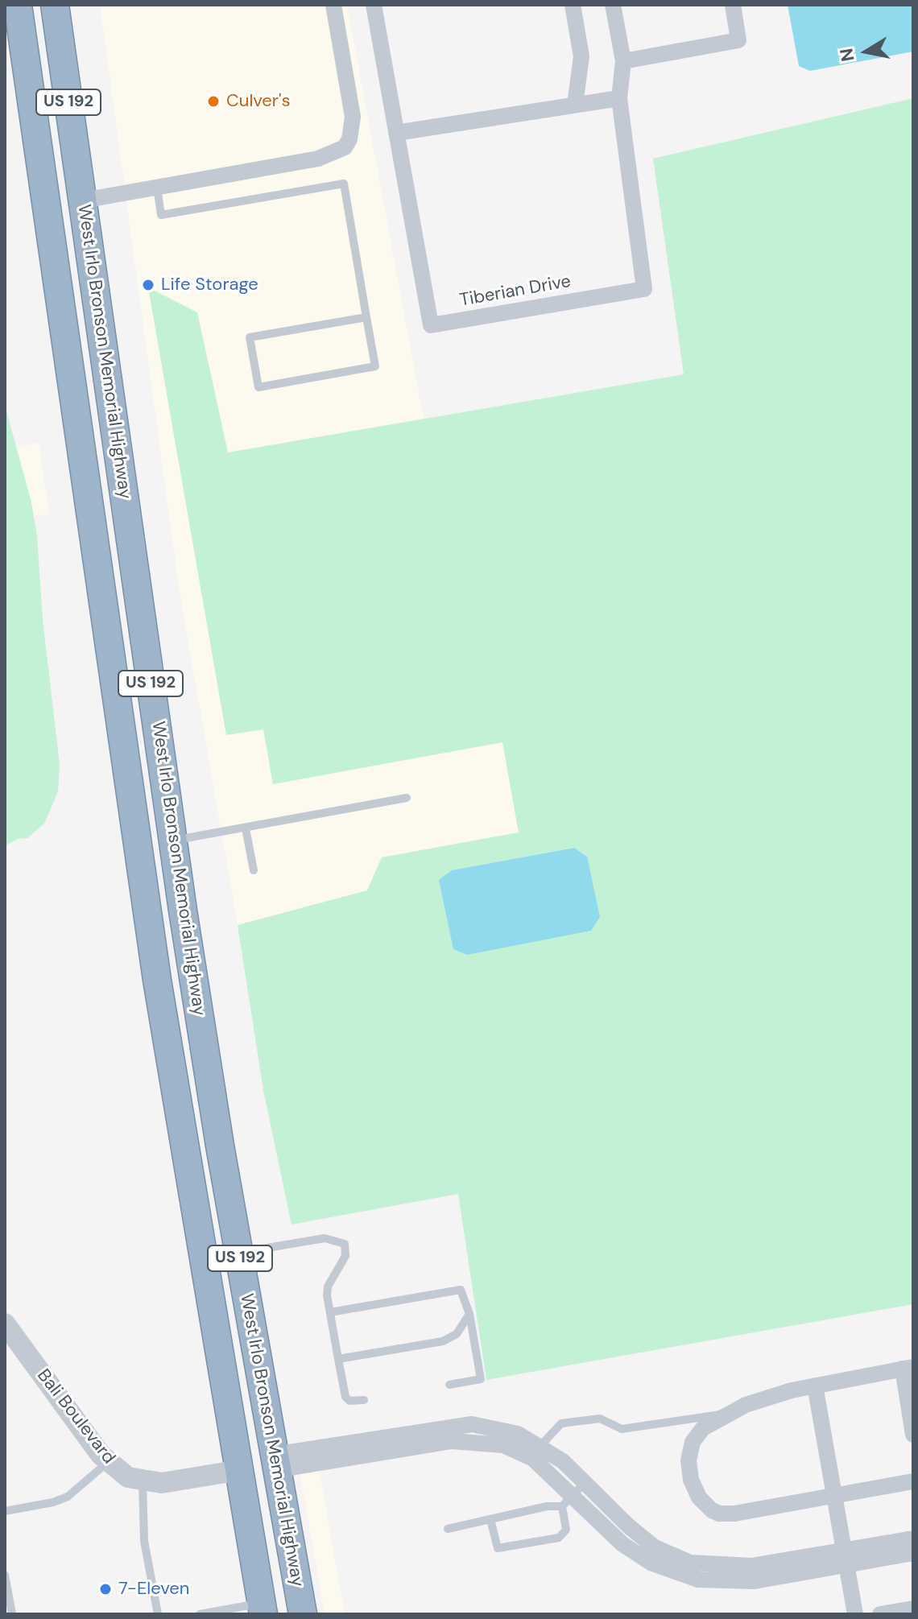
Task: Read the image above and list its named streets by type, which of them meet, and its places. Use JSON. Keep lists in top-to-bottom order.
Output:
{
  "streets": {
    "highway": ["US 192", "West Irlo Bronson Memorial Highway"],
    "street": ["Tiberian Drive", "Bali Boulevard"]
  },
  "crossings": [
    ["West Irlo Bronson Memorial Highway", "Bali Boulevard"]
  ],
  "places": ["Culver's", "Life Storage", "7-Eleven"],
  "north": "left"
}
